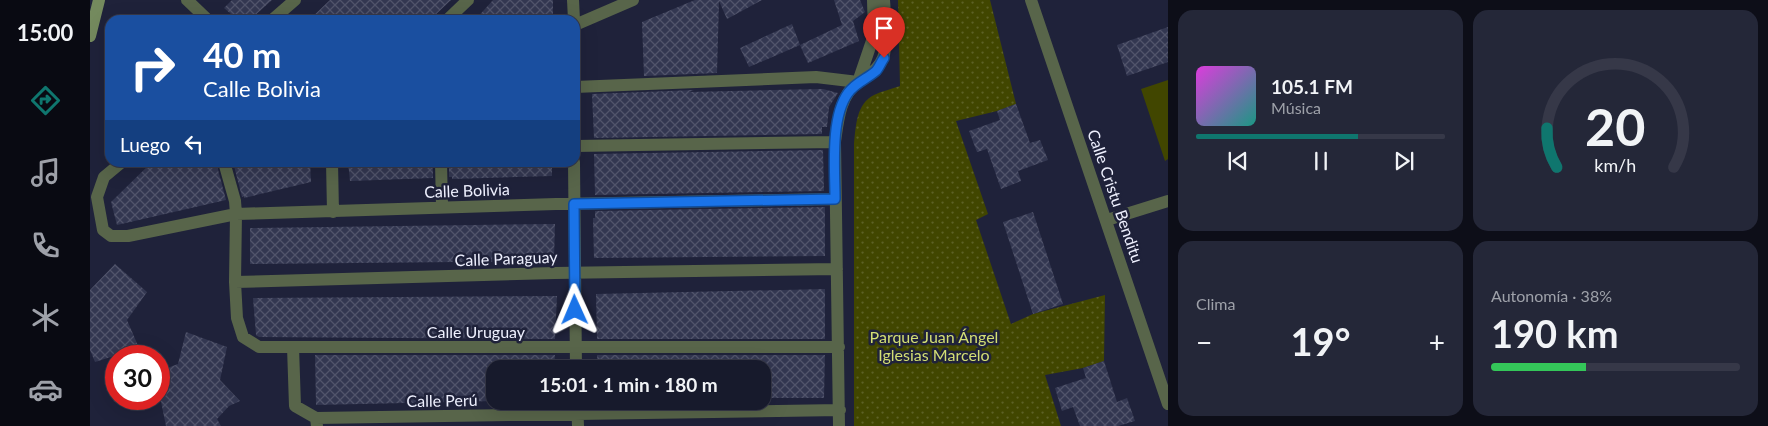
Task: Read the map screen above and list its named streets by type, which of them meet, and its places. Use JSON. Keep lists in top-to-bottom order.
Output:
{
  "streets": {
    "street": [
      "Calle Bolivia",
      "Calle Cristu Benditu",
      "Calle Paraguay",
      "Calle Uruguay",
      "Calle Perú"
    ]
  },
  "crossings": [
    ["Calle Bolivia", "Calle Uruguay"],
    ["Calle Paraguay", "Calle Uruguay"]
  ],
  "parks": ["Parque Juan Ángel Iglesias Marcelo"],
  "page": {
    "tabs": "15:00",
    "turn": ["40 m", "Calle Bolivia"],
    "song": ["105.1 FM", "Música"],
    "then": "Luego",
    "tile": [
      "Clima",
      ["Autonomía · 38%", "190 km"]
    ],
    "heat": ["−", "19°", "+"],
    "limit": "30",
    "trip": "15:01 · 1 min · 180 m",
    "gauge": ["20", "km/h"]
  }
}
